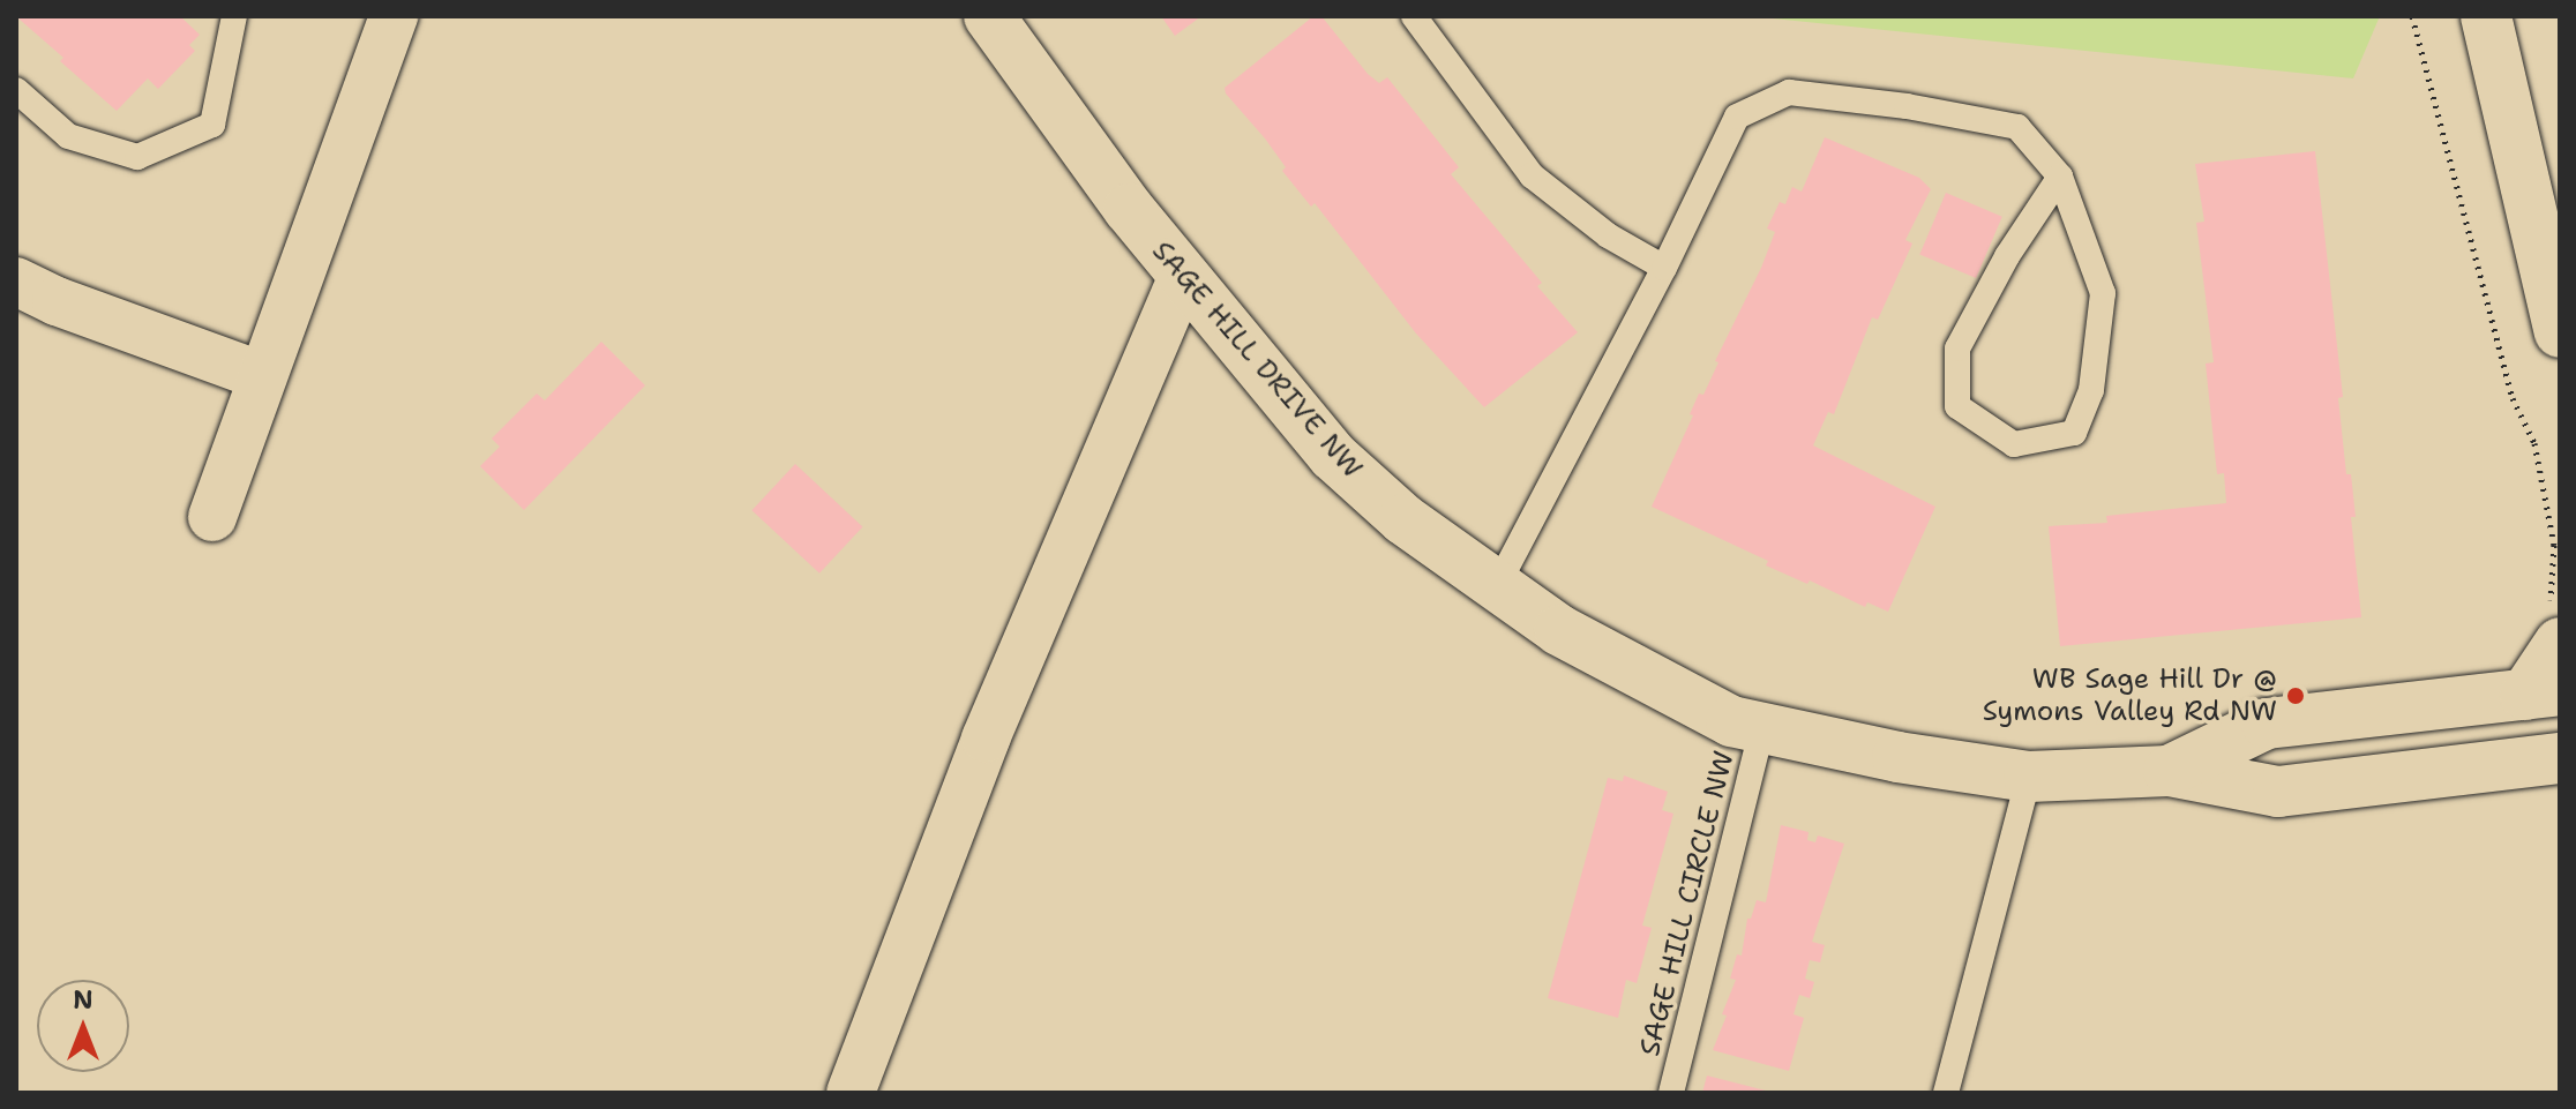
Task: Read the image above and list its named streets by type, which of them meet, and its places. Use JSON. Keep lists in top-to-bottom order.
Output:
{
  "streets": {
    "street": ["SAGE HILL DRIVE NW"],
    "lane": ["SAGE HILL CIRCLE NW"]
  },
  "crossings": [
    ["SAGE HILL DRIVE NW", "SAGE HILL CIRCLE NW"]
  ],
  "places": ["WB Sage Hill Dr @ Symons Valley Rd NW"],
  "north": "top"
}
